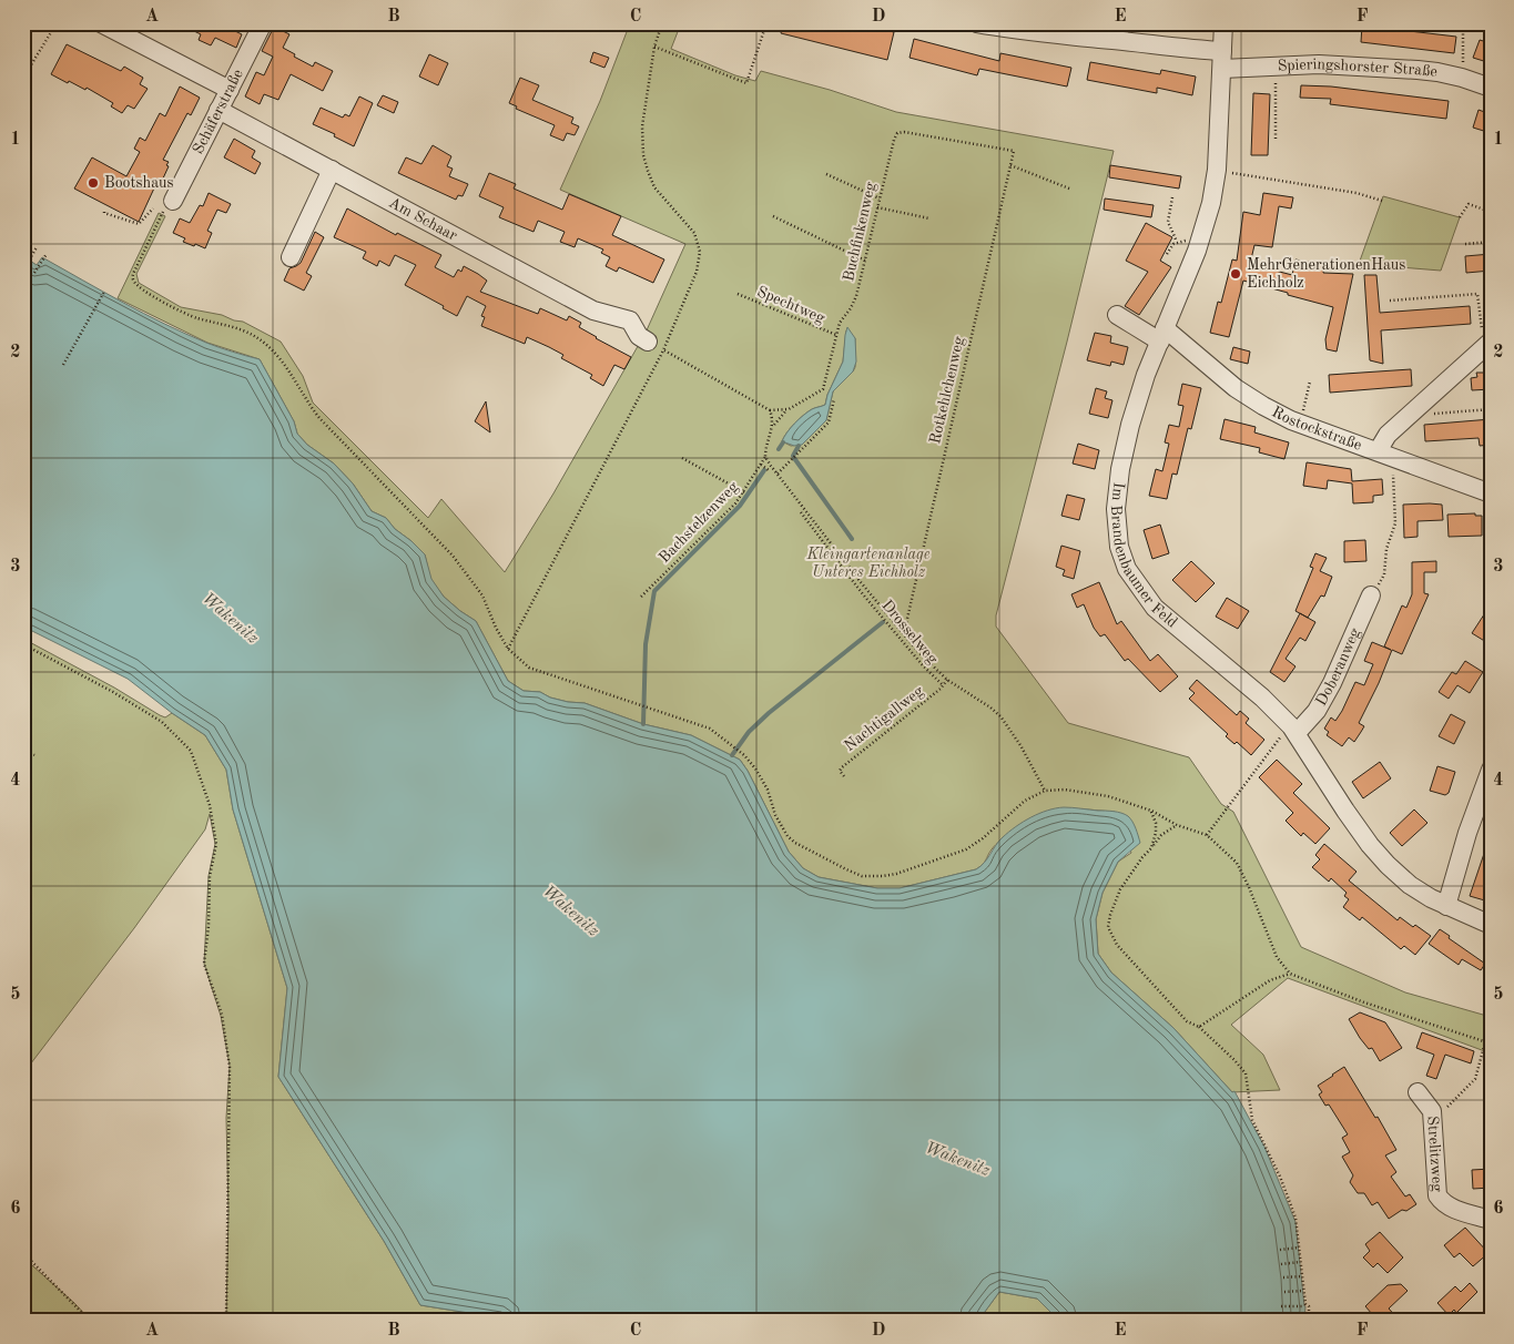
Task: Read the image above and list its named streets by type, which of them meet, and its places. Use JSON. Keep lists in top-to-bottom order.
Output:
{
  "streets": {
    "street": [
      "Spieringshorster Straße",
      "Schäferstraße",
      "Am Schaar",
      "Rostockstraße",
      "Im Brandenbaumer Feld",
      "Doberanweg",
      "Strelitzweg"
    ],
    "path": [
      "Buchfinkenweg",
      "Spechtweg",
      "Rotkehlchenweg",
      "Bachstelzenweg",
      "Drosselweg",
      "Nachtigallweg"
    ]
  },
  "crossings": [
    ["Spieringshorster Straße", "Im Brandenbaumer Feld"],
    ["Schäferstraße", "Am Schaar"],
    ["Buchfinkenweg", "Spechtweg"],
    ["Buchfinkenweg", "Rotkehlchenweg"],
    ["Buchfinkenweg", "Bachstelzenweg"],
    ["Rostockstraße", "Im Brandenbaumer Feld"],
    ["Im Brandenbaumer Feld", "Doberanweg"],
    ["Drosselweg", "Nachtigallweg"]
  ],
  "water": ["Wakenitz"],
  "parks": ["Kleingartenanlage Unteres Eichholz"],
  "places": ["Bootshaus", "MehrGenerationenHaus Eichholz"],
  "grid": {
    "columns": [
      "A",
      "B",
      "C",
      "D",
      "E",
      "F"
    ],
    "rows": [
      "1",
      "2",
      "3",
      "4",
      "5",
      "6"
    ]
  }
}
